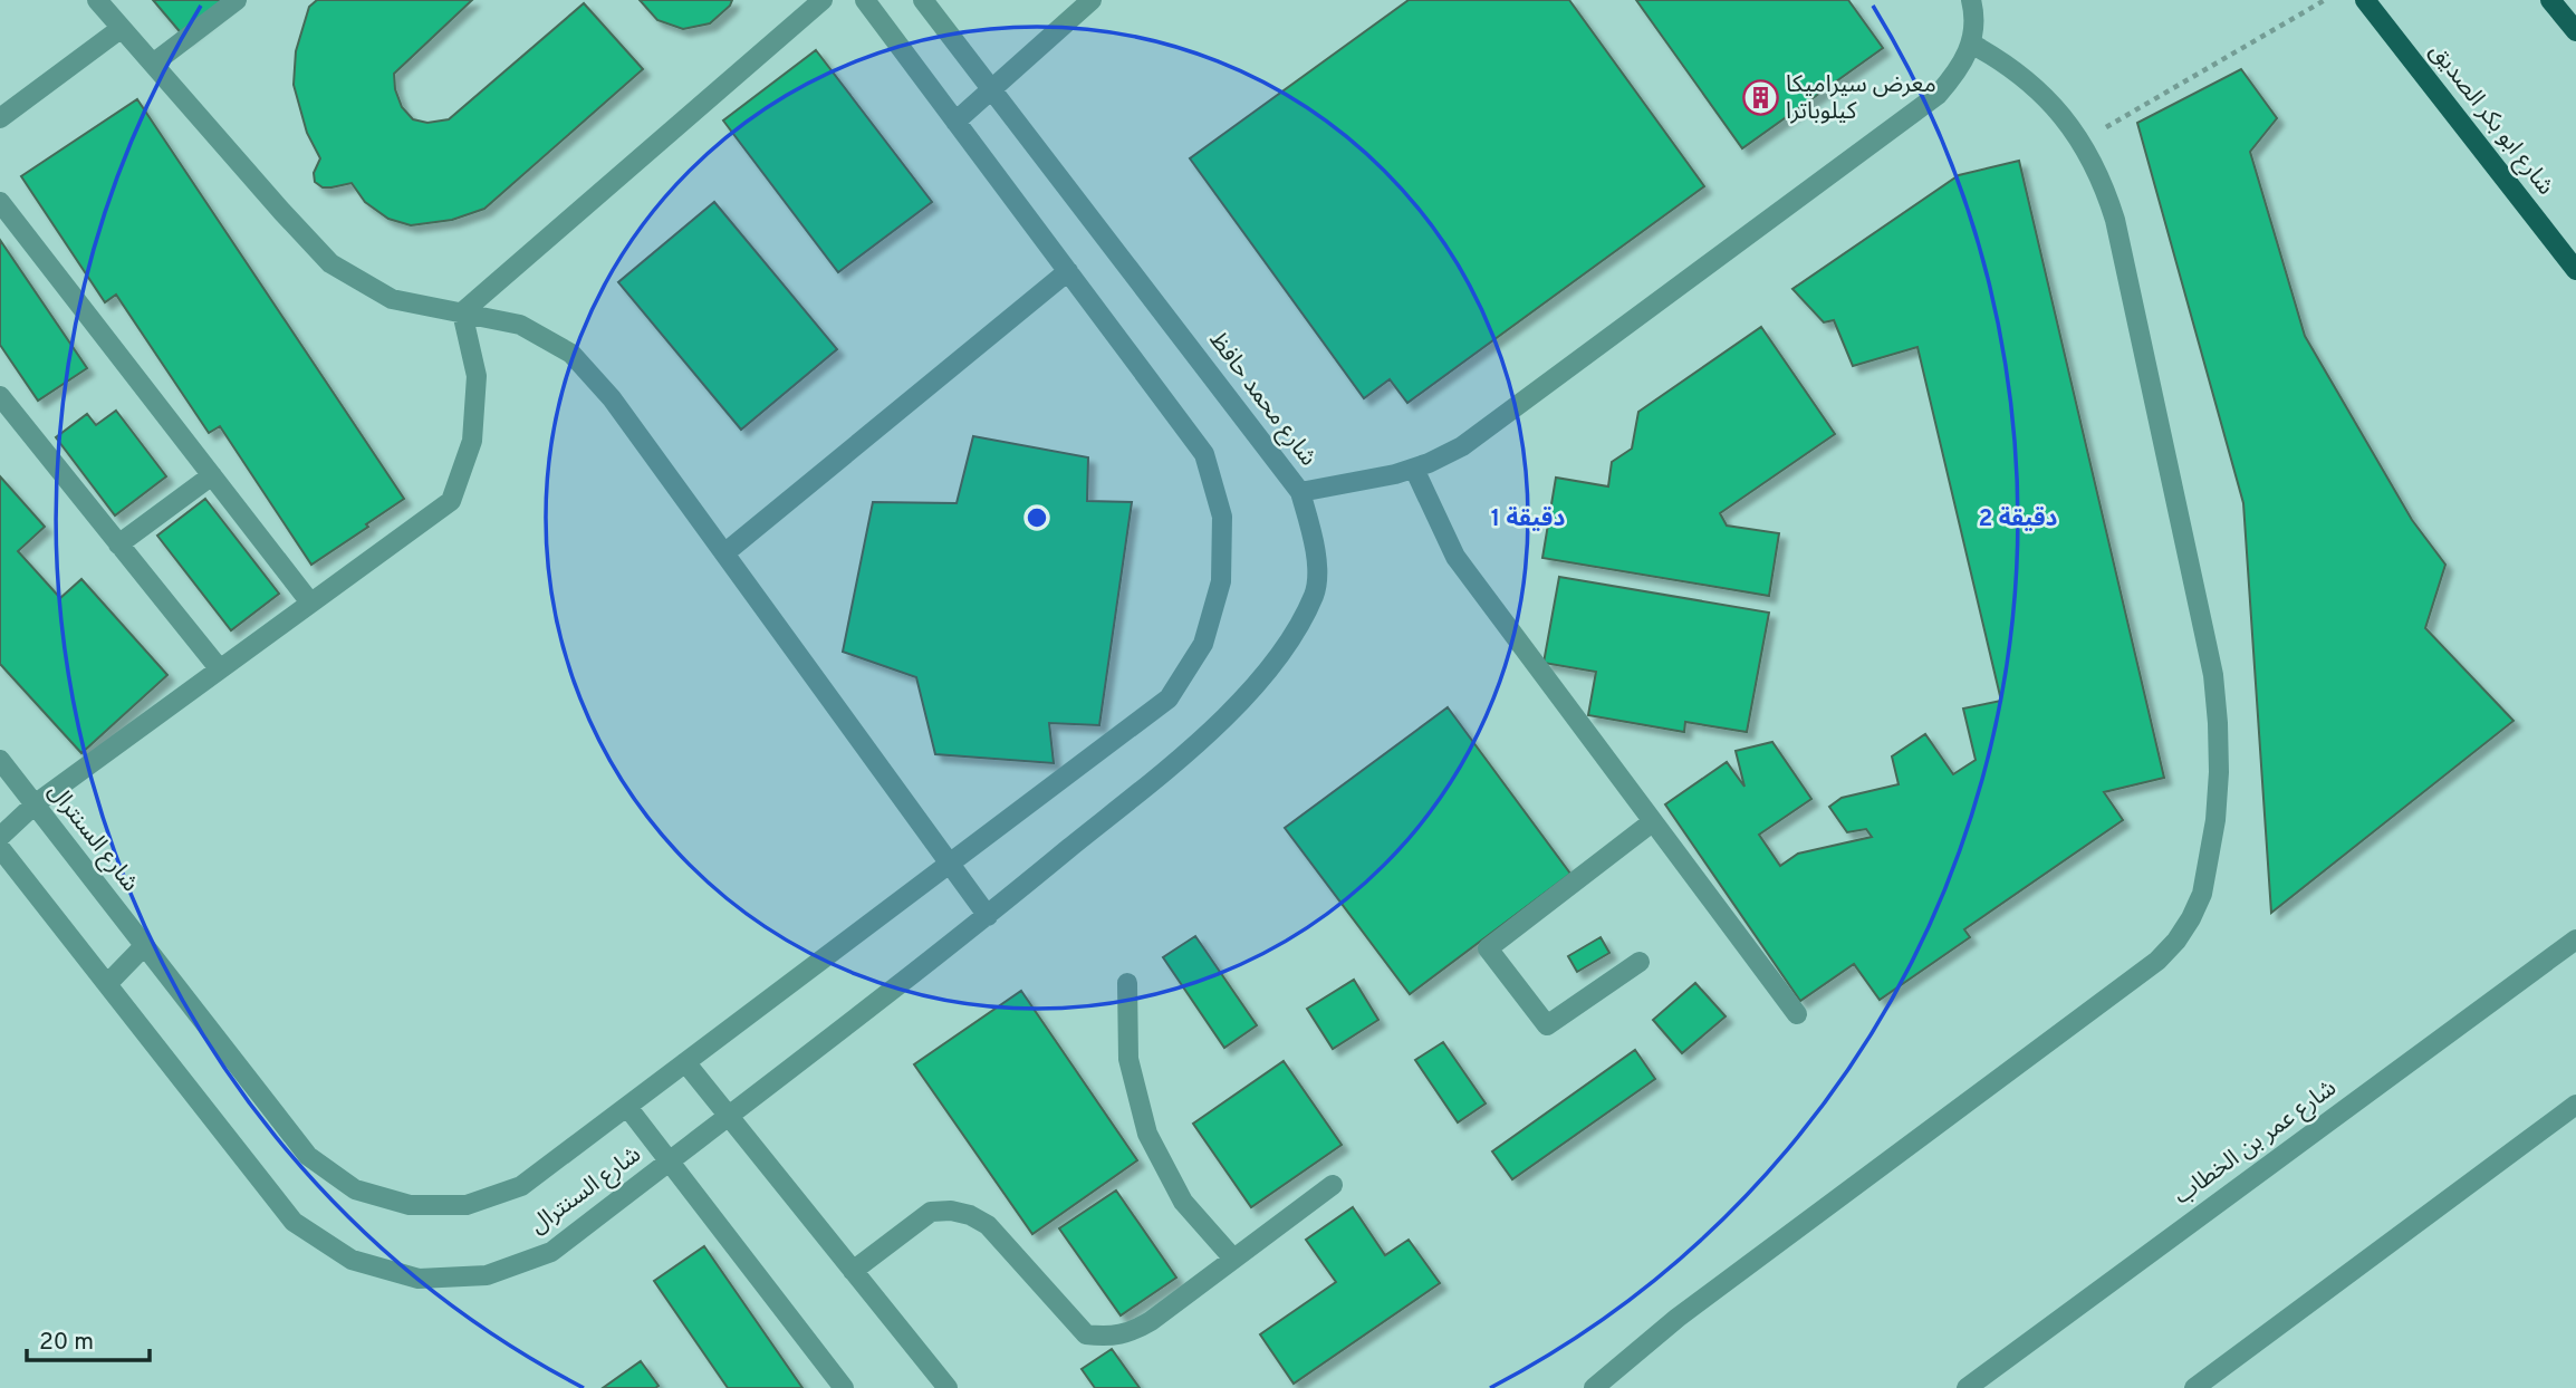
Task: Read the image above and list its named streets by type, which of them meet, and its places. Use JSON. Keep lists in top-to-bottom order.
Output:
{
  "streets": {
    "main road": ["شارع ابو بكر الصديق"],
    "street": ["شارع محمد حافظ", "شارع السنترال", "شارع عمر بن الخطاب"]
  },
  "crossings": [
    ["شارع محمد حافظ", "شارع السنترال"]
  ],
  "places": {
    "building": ["معرض سيراميكا كيلوباترا"]
  },
  "scale_bar": "20 m",
  "rings": ["1 دقيقة", "2 دقيقة"]
}
